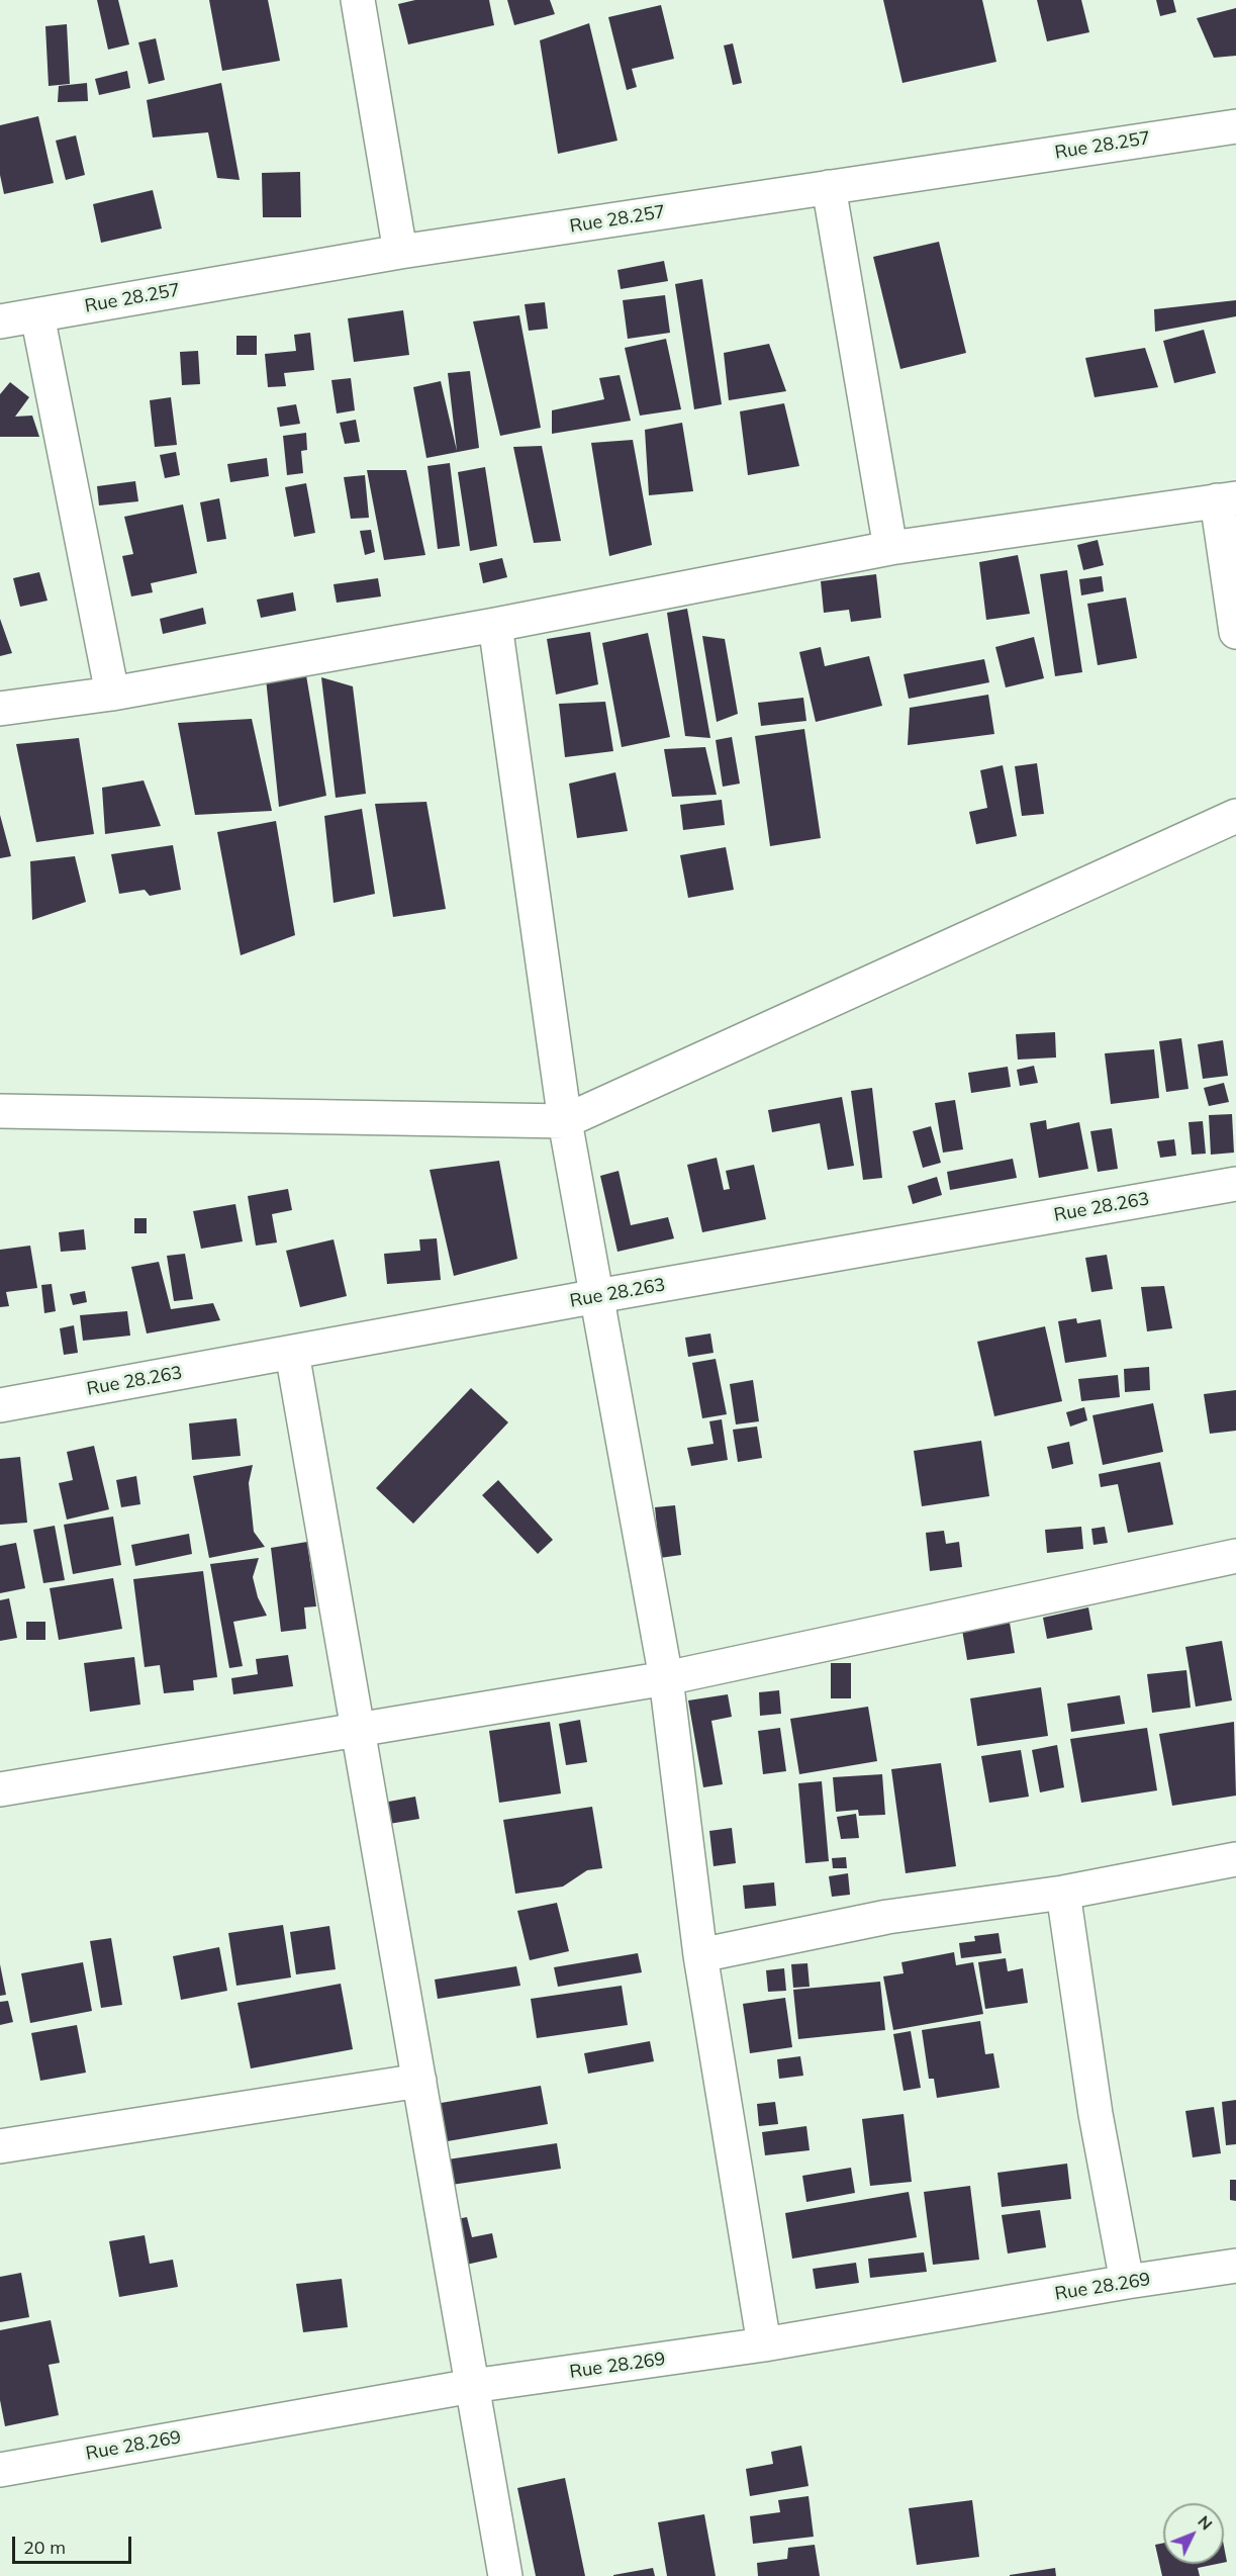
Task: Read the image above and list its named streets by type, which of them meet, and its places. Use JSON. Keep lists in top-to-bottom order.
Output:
{
  "streets": {
    "street": ["Rue 28.257", "Rue 28.263", "Rue 28.269"]
  },
  "scale_bar": "20 m",
  "north": "top right"
}
